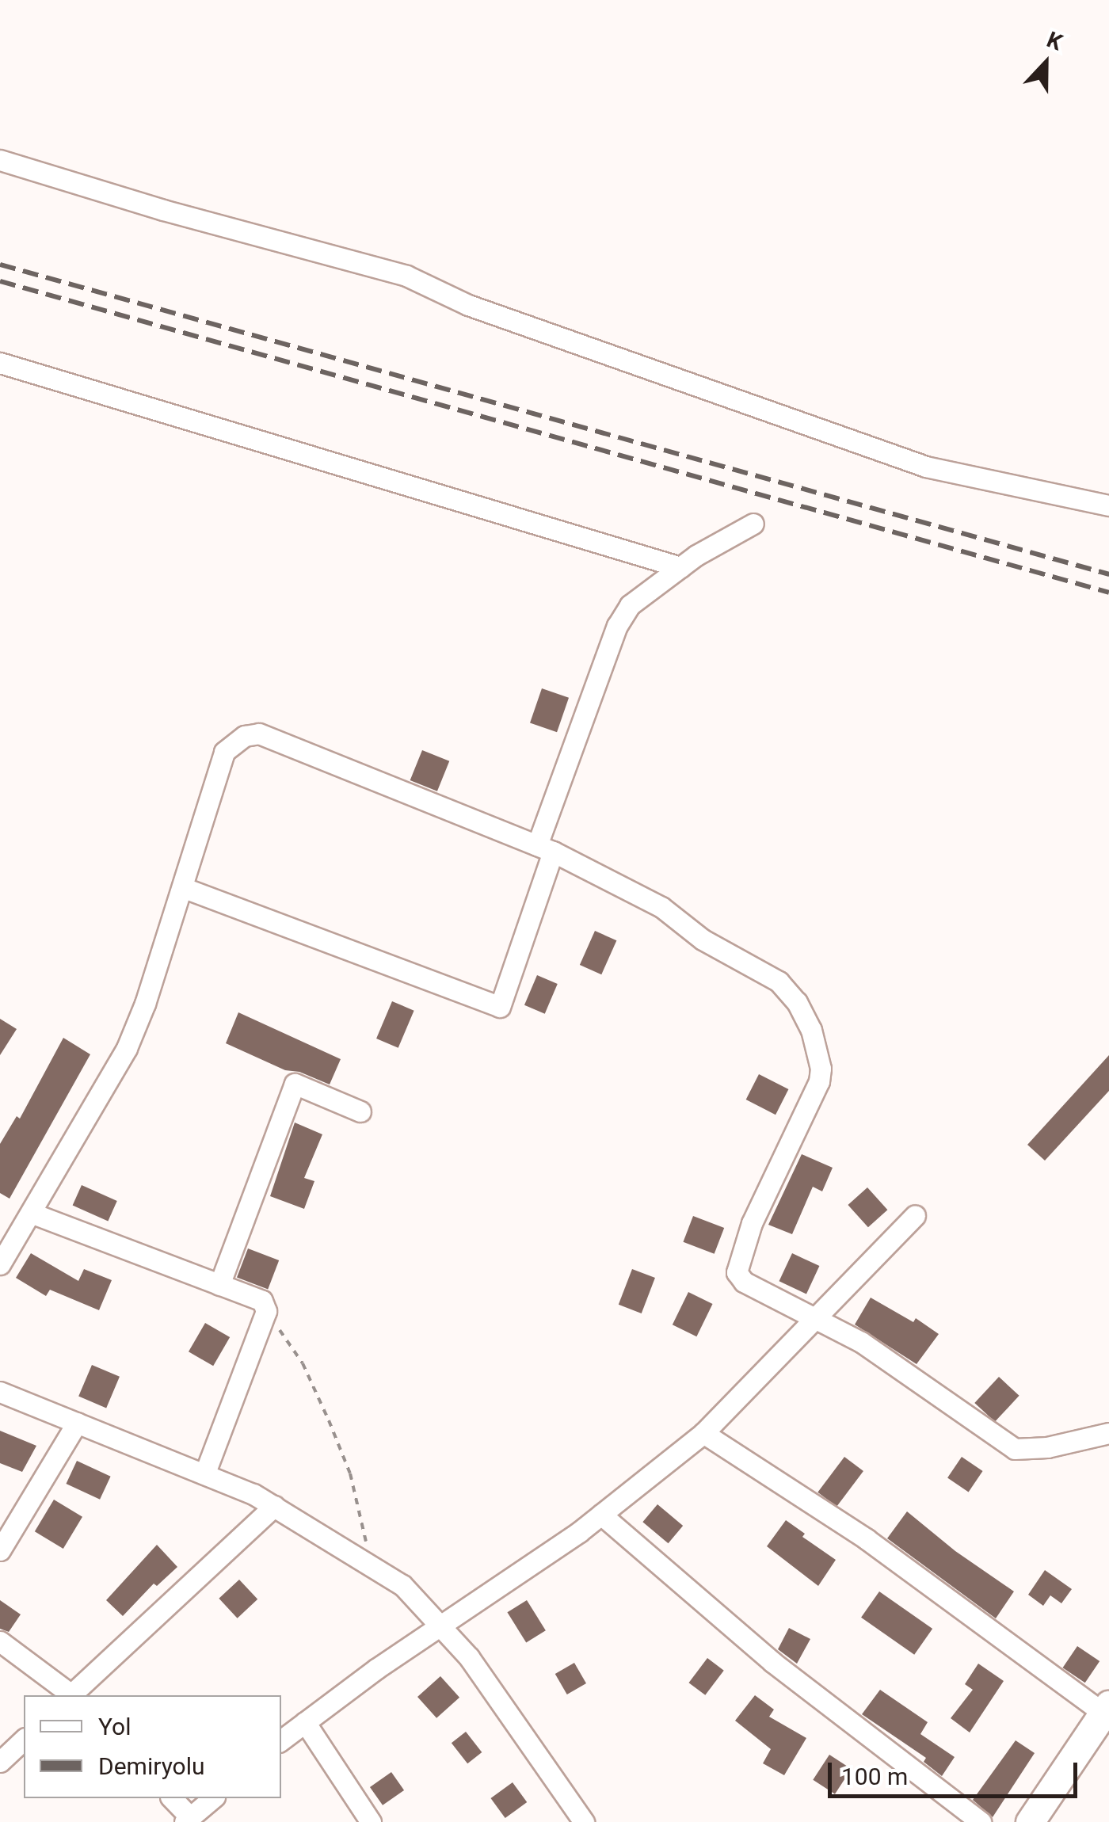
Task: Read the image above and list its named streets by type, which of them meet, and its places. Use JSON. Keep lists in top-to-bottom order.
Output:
{
  "legend": ["Yol", "Demiryolu"],
  "scale_bar": "100 m",
  "north": "top"
}
